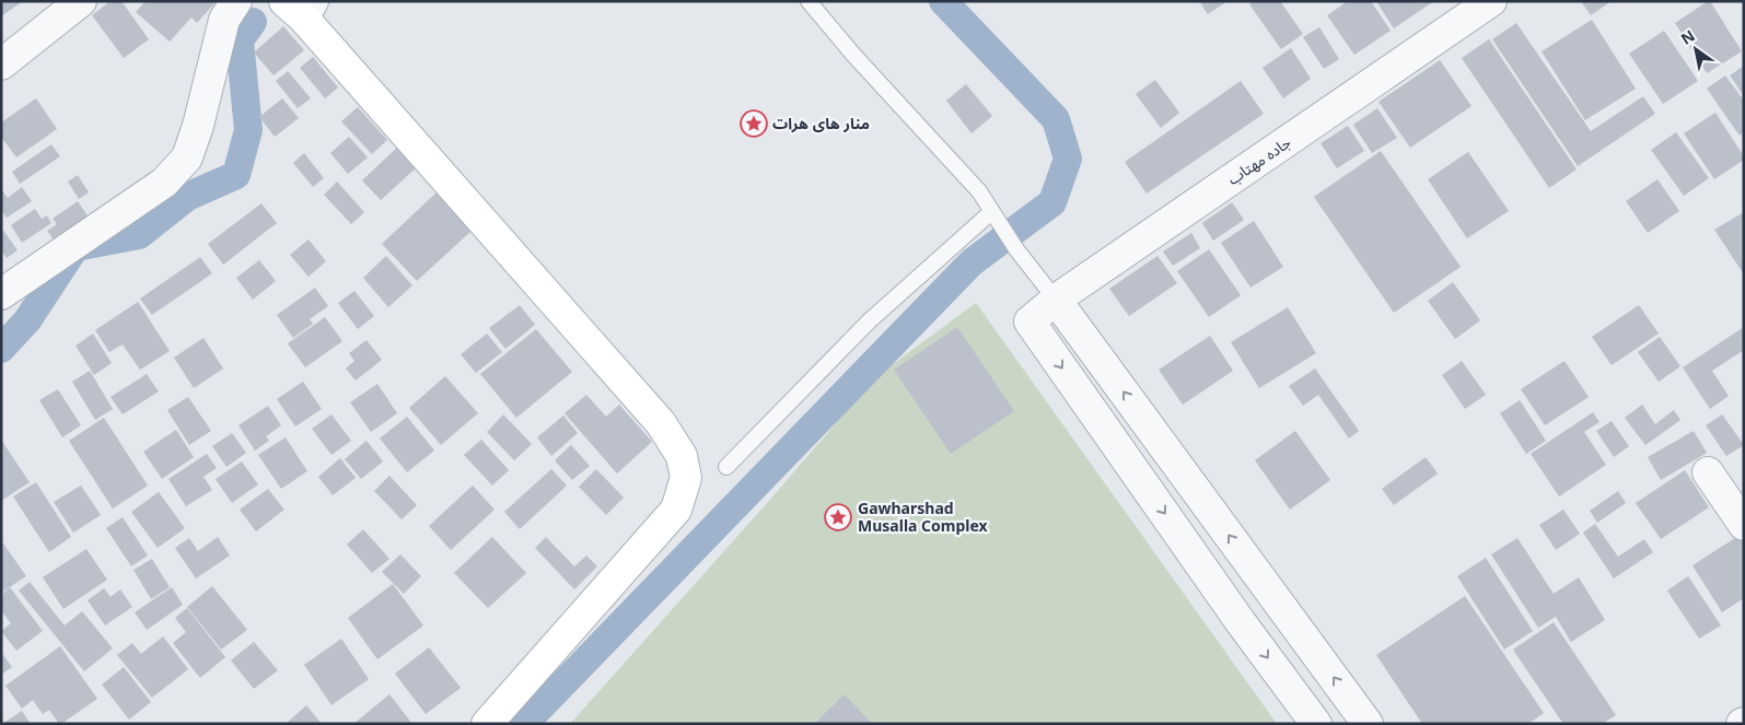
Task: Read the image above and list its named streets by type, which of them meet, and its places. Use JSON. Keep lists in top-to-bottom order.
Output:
{
  "streets": {
    "street": ["جاده مهتاب"]
  },
  "places": {
    "place": ["منار های هرات", "Gawharshad Musalla Complex"]
  },
  "north": "top left"
}
